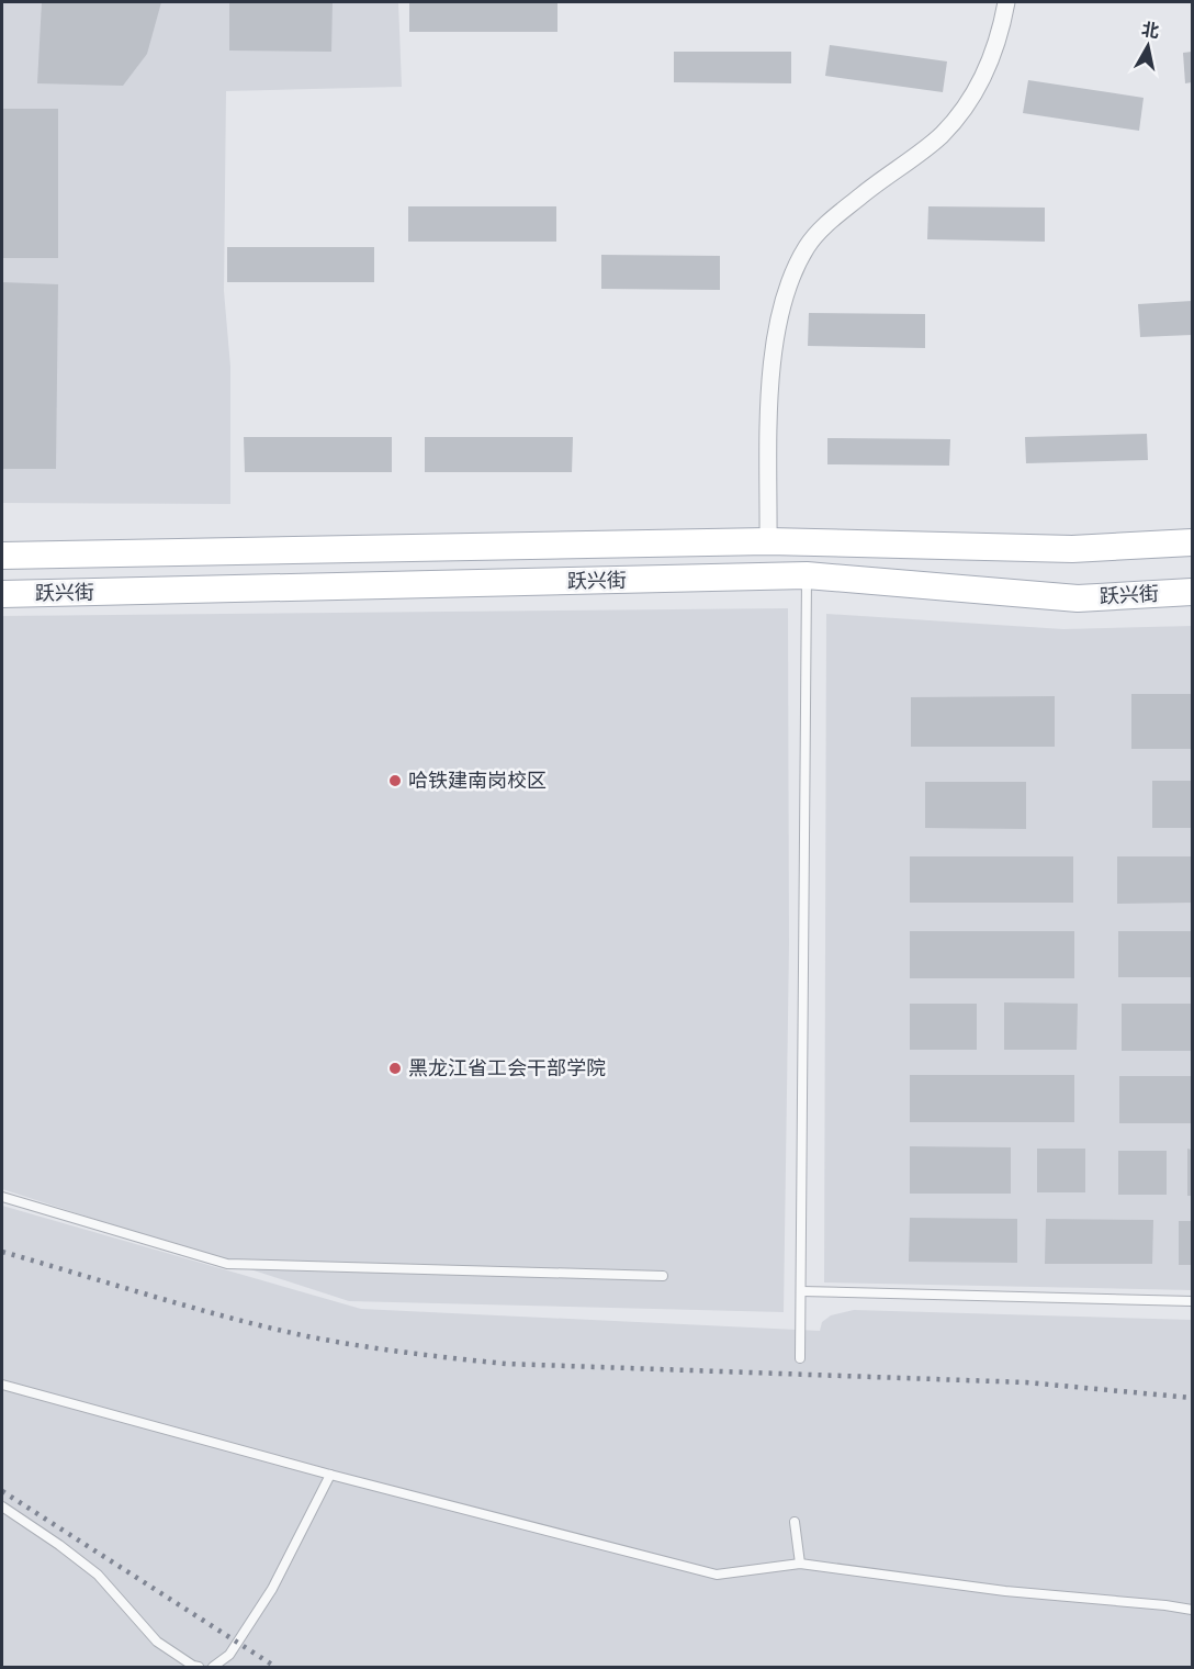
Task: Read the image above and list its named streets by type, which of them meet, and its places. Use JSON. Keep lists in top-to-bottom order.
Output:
{
  "streets": {
    "main road": ["跃兴街"]
  },
  "places": ["哈铁建南岗校区", "黑龙江省工会干部学院"],
  "north": "top"
}
